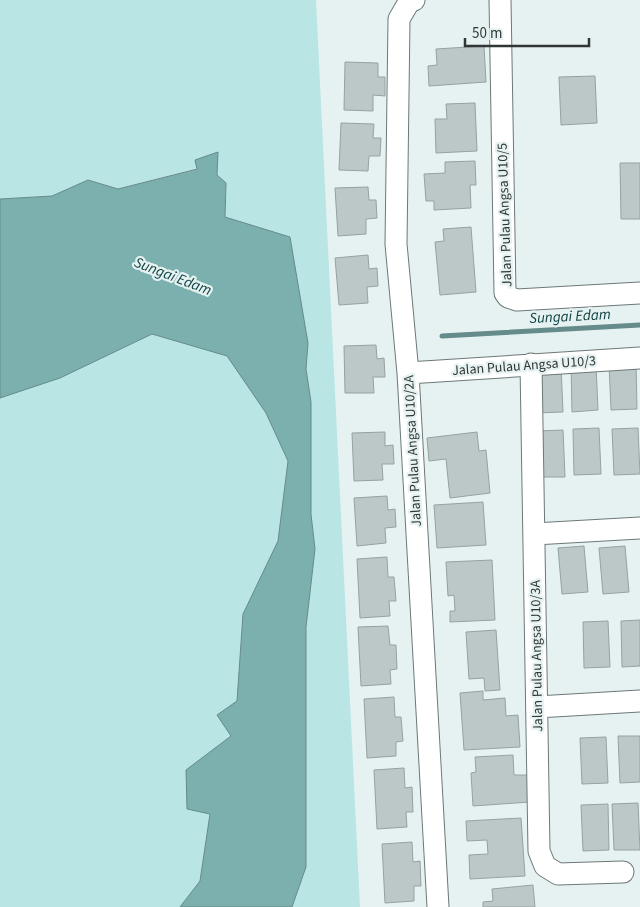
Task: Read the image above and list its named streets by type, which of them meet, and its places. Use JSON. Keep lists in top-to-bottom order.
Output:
{
  "streets": {
    "street": [
      "Jalan Pulau Angsa U10/5",
      "Jalan Pulau Angsa U10/3",
      "Jalan Pulau Angsa U10/2A",
      "Jalan Pulau Angsa U10/3A"
    ]
  },
  "crossings": [
    ["Jalan Pulau Angsa U10/3", "Jalan Pulau Angsa U10/2A"],
    ["Jalan Pulau Angsa U10/3", "Jalan Pulau Angsa U10/3A"]
  ],
  "water": ["Sungai Edam"],
  "scale_bar": "50 m"
}
